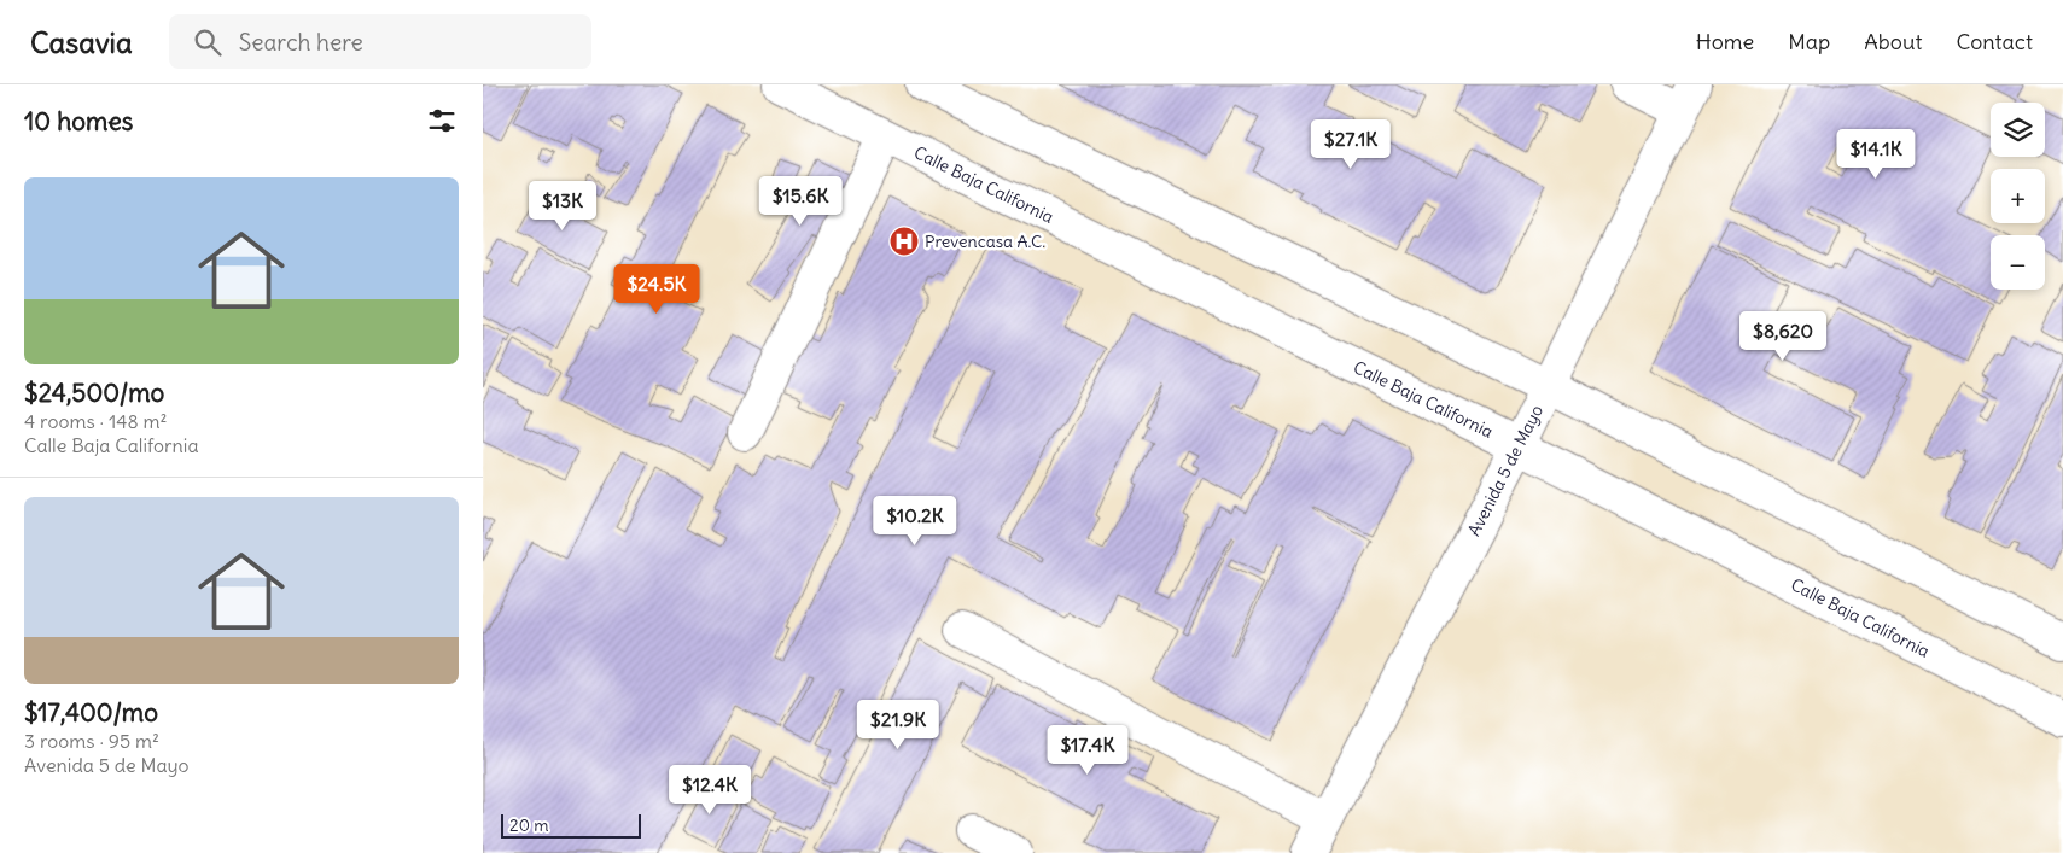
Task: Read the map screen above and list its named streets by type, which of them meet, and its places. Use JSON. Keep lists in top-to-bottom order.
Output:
{
  "streets": {
    "street": ["Calle Baja California", "Avenida 5 de Mayo"]
  },
  "crossings": [
    ["Calle Baja California", "Avenida 5 de Mayo"]
  ],
  "places": {
    "hospital": ["Prevencasa A.C."]
  },
  "scale_bar": "20 m",
  "page": {
    "header": "Casavia",
    "search": "Search here",
    "nav": [
      "Home",
      "Map",
      "About",
      "Contact"
    ],
    "heading": "10 homes",
    "map_buttons": ["+", "−"],
    "price": [
      "$27.1K",
      "$14.1K",
      "$15.6K",
      "$13K",
      "$24.5K",
      "$8,620",
      "$10.2K",
      "$21.9K",
      "$17.4K",
      "$12.4K"
    ],
    "list": [
      {
        "name": "$24,500/mo",
        "note": "4 rooms · 148 m² · Calle Baja California"
      },
      {
        "name": "$17,400/mo",
        "note": "3 rooms · 95 m² · Avenida 5 de Mayo"
      }
    ],
    "scale": "20 m"
  }
}
